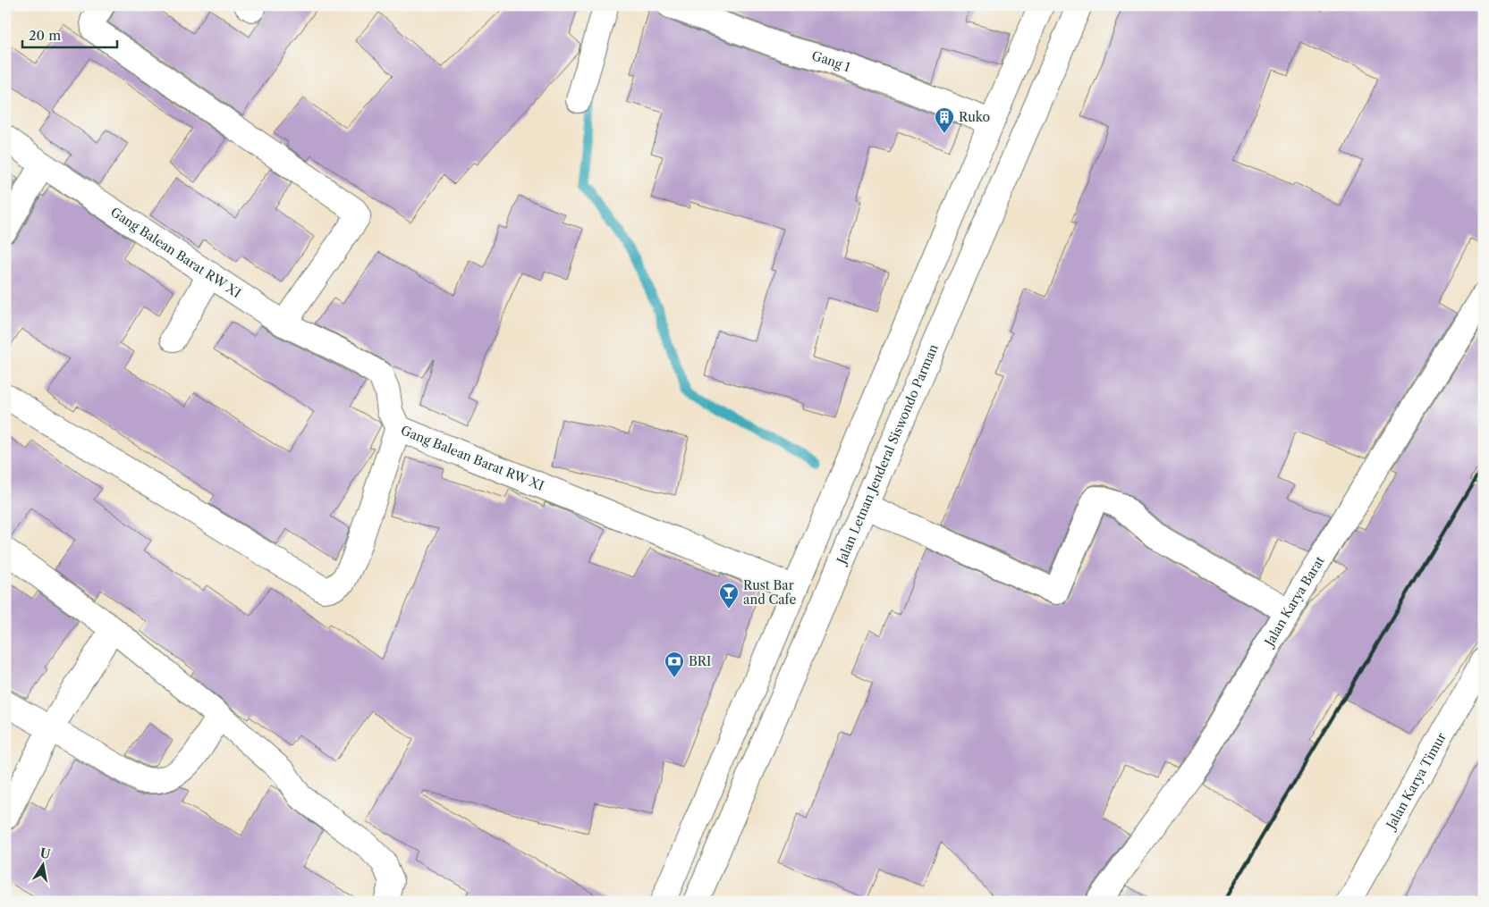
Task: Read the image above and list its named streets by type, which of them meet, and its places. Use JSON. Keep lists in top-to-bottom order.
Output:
{
  "streets": {
    "street": [
      "Gang 1",
      "Gang Balean Barat RW XI",
      "Jalan Letnan Jenderal Siswondo Parman",
      "Jalan Karya Barat",
      "Jalan Karya Timur"
    ]
  },
  "places": {
    "building": ["Ruko"],
    "bar": ["Rust Bar and Cafe"],
    "bank": ["BRI"]
  },
  "scale_bar": "20 m",
  "north": "top"
}
